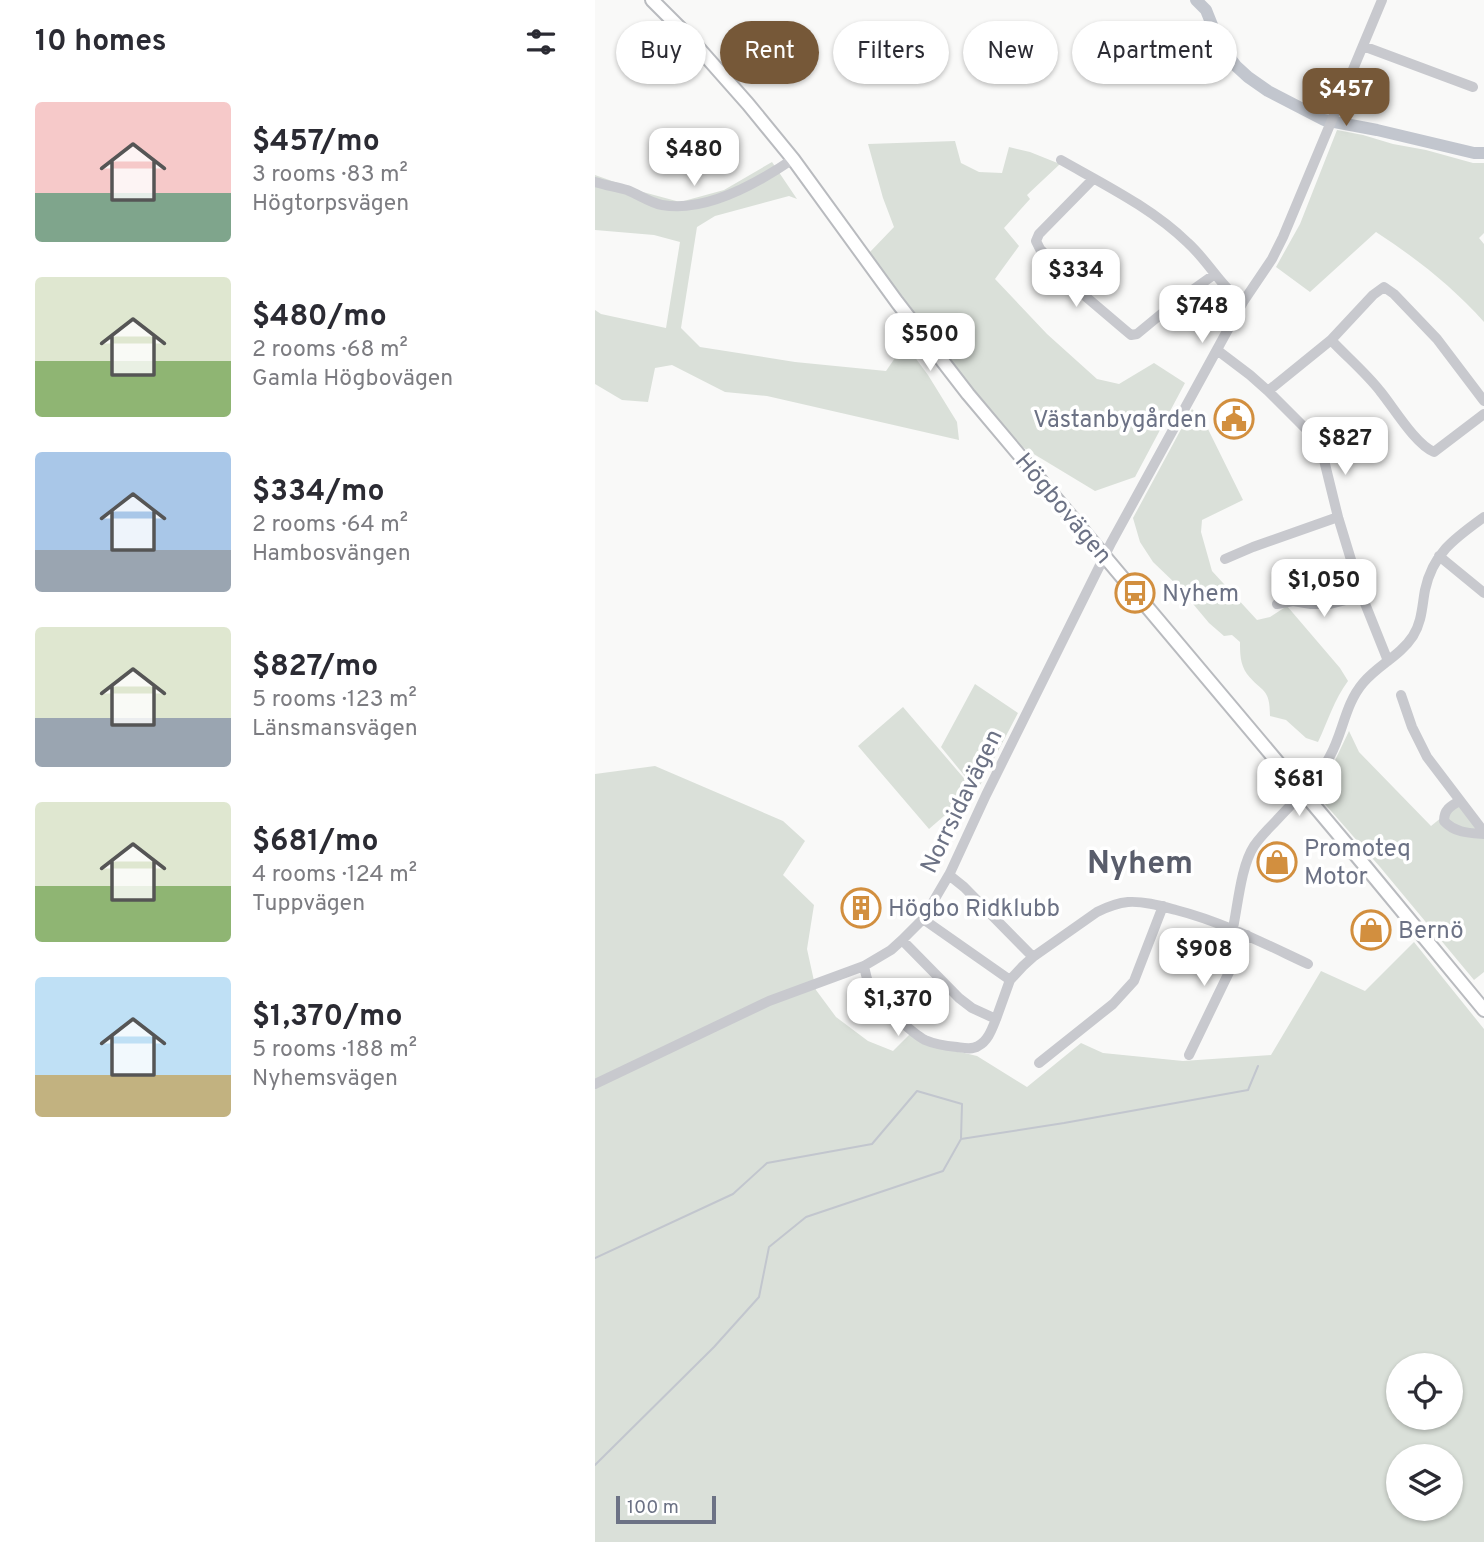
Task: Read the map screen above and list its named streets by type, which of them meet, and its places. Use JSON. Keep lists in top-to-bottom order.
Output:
{
  "streets": {
    "main road": ["Högbovägen"],
    "street": ["Norrsidavägen"]
  },
  "crossings": [
    ["Högbovägen", "Norrsidavägen"]
  ],
  "districts": ["Nyhem"],
  "places": {
    "public building": ["Västanbygården"],
    "bus stop": ["Nyhem"],
    "shop": ["Promoteq Motor", "Bernö"],
    "building": ["Högbo Ridklubb"]
  },
  "scale_bar": "100 m",
  "page": {
    "heading": "10 homes",
    "chip": [
      "Buy",
      "Rent",
      "Filters",
      "New",
      "Apartment"
    ],
    "price": [
      "$457",
      "$480",
      "$334",
      "$748",
      "$500",
      "$827",
      "$1,050",
      "$681",
      "$908",
      "$1,370"
    ],
    "list": [
      {
        "name": "$457/mo",
        "note": "3 rooms · 83 m² · Högtorpsvägen"
      },
      {
        "name": "$480/mo",
        "note": "2 rooms · 68 m² · Gamla Högbovägen"
      },
      {
        "name": "$334/mo",
        "note": "2 rooms · 64 m² · Hambosvängen"
      },
      {
        "name": "$827/mo",
        "note": "5 rooms · 123 m² · Länsmansvägen"
      },
      {
        "name": "$681/mo",
        "note": "4 rooms · 124 m² · Tuppvägen"
      },
      {
        "name": "$1,370/mo",
        "note": "5 rooms · 188 m² · Nyhemsvägen"
      }
    ],
    "scale": "100 m"
  }
}
